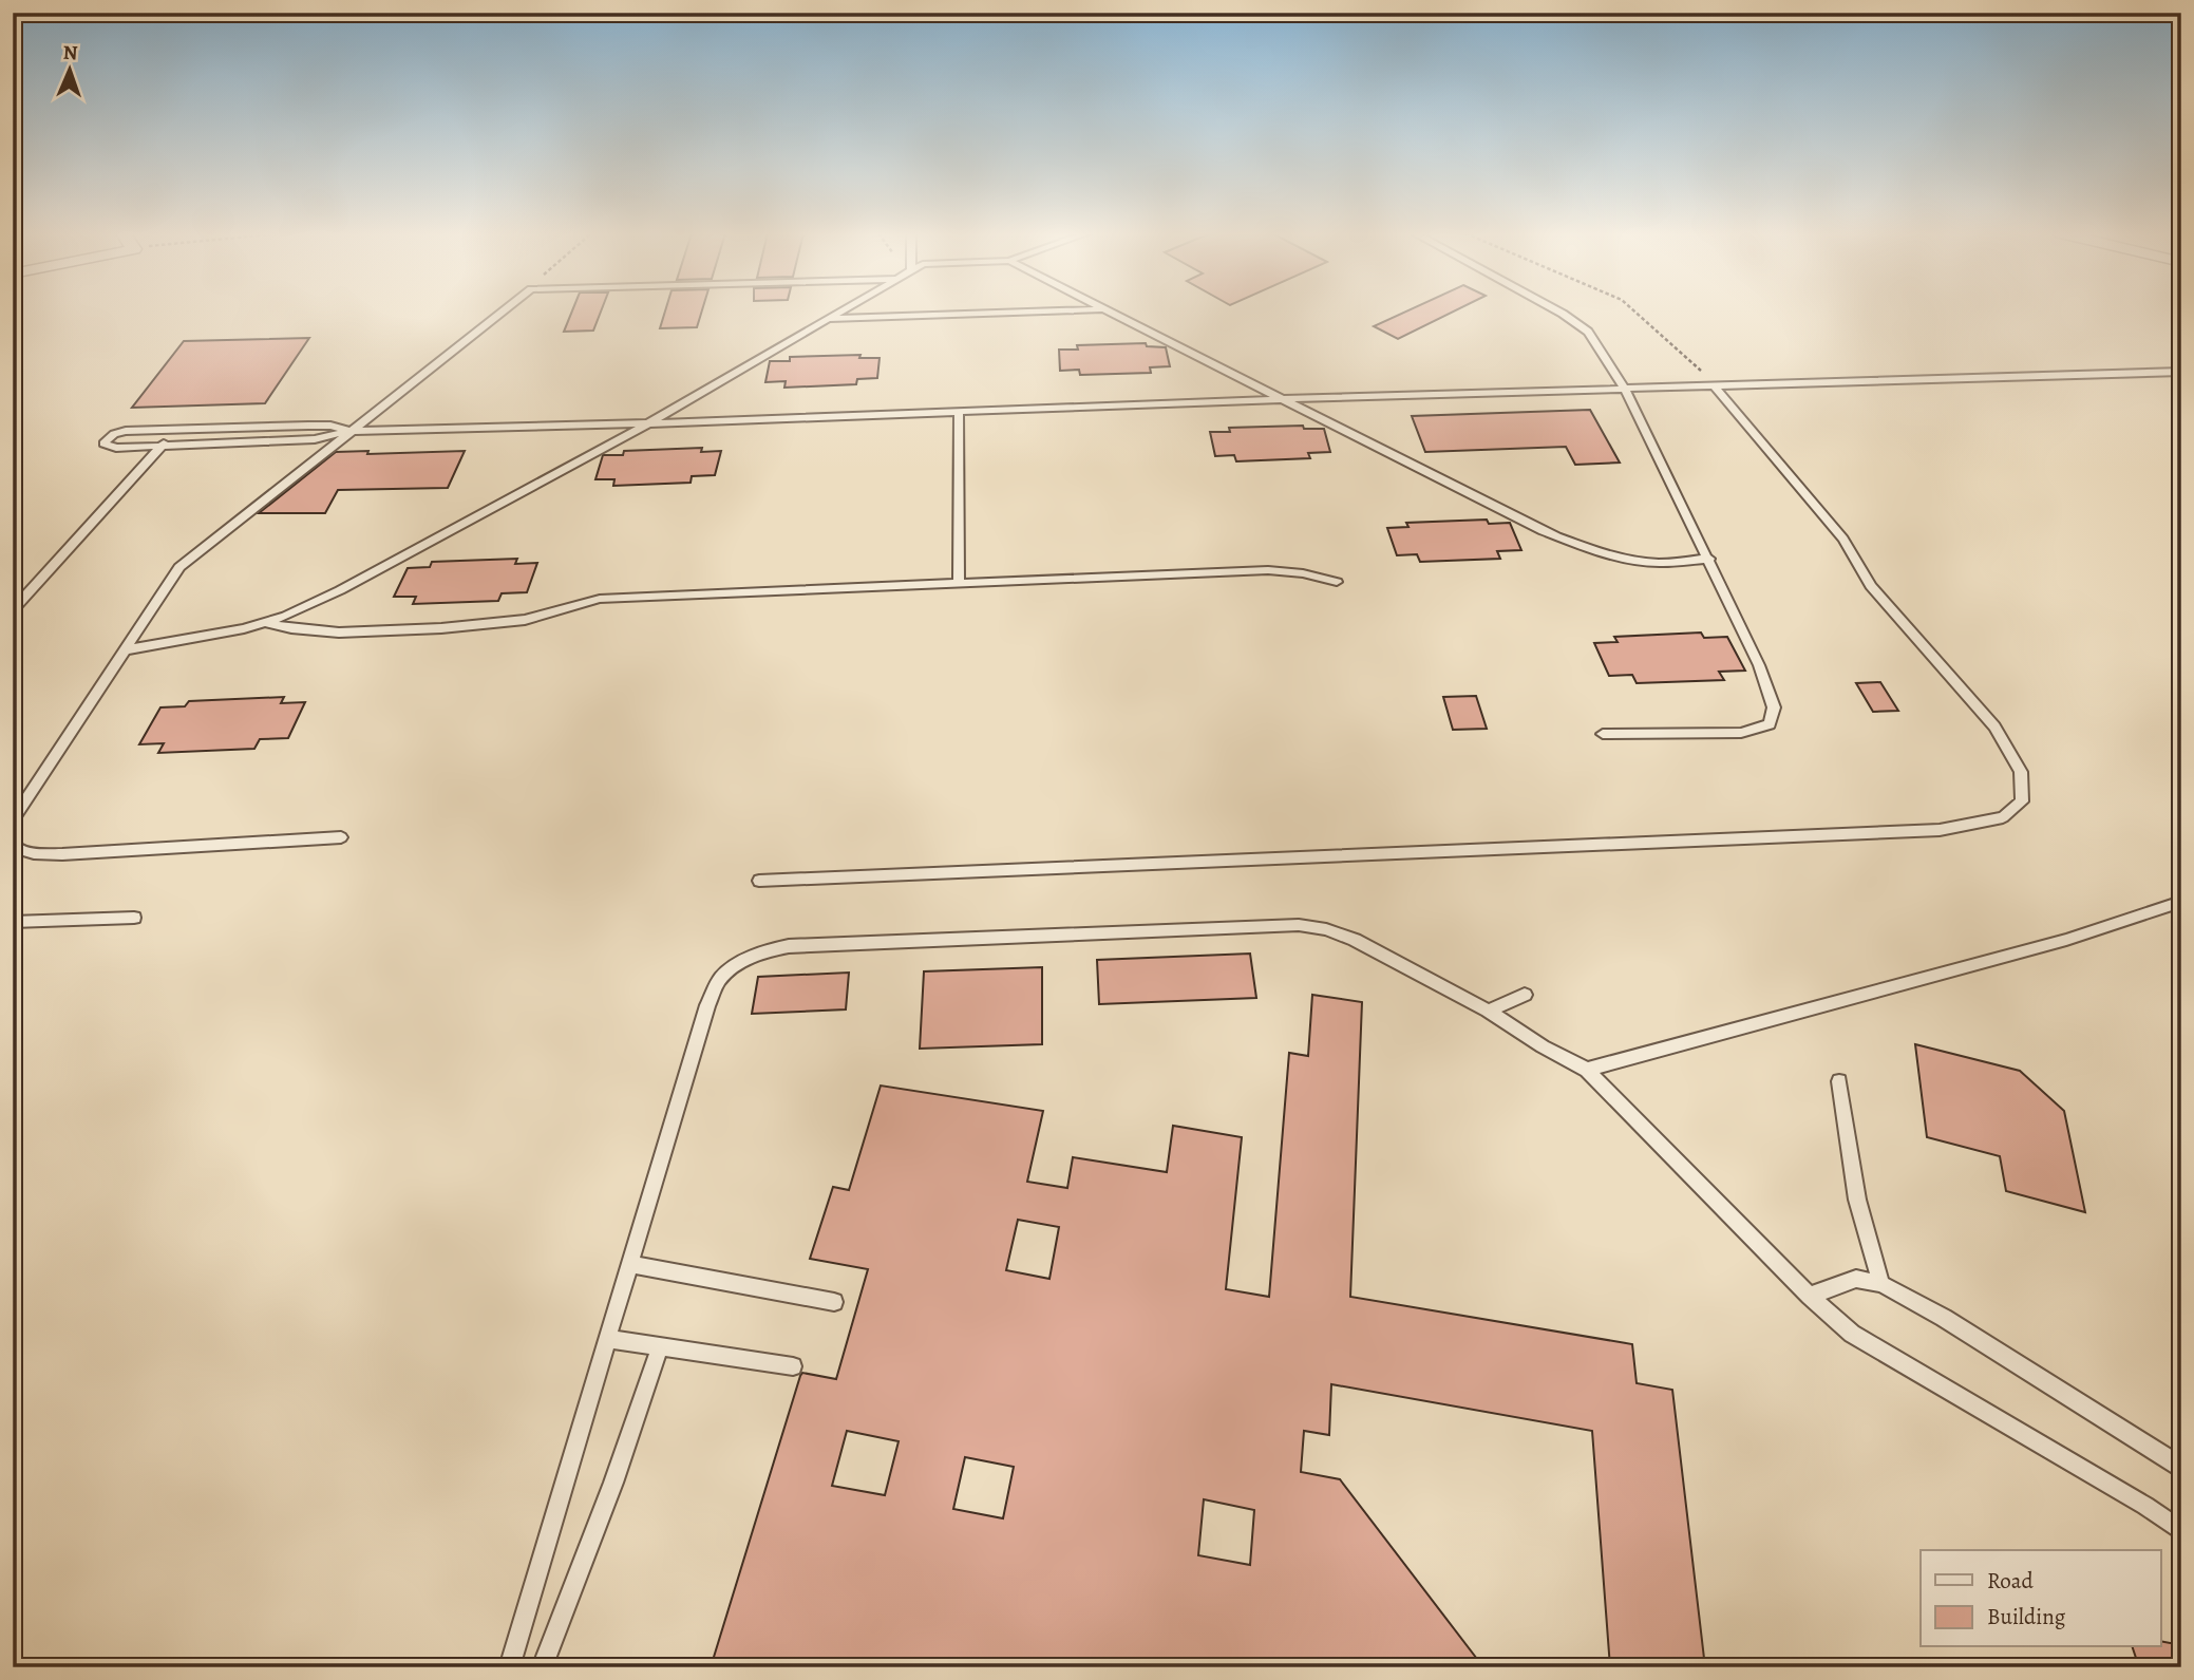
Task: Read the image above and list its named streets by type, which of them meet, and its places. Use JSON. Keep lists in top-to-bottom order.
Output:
{
  "legend": ["Road", "Building"],
  "north": "top"
}
